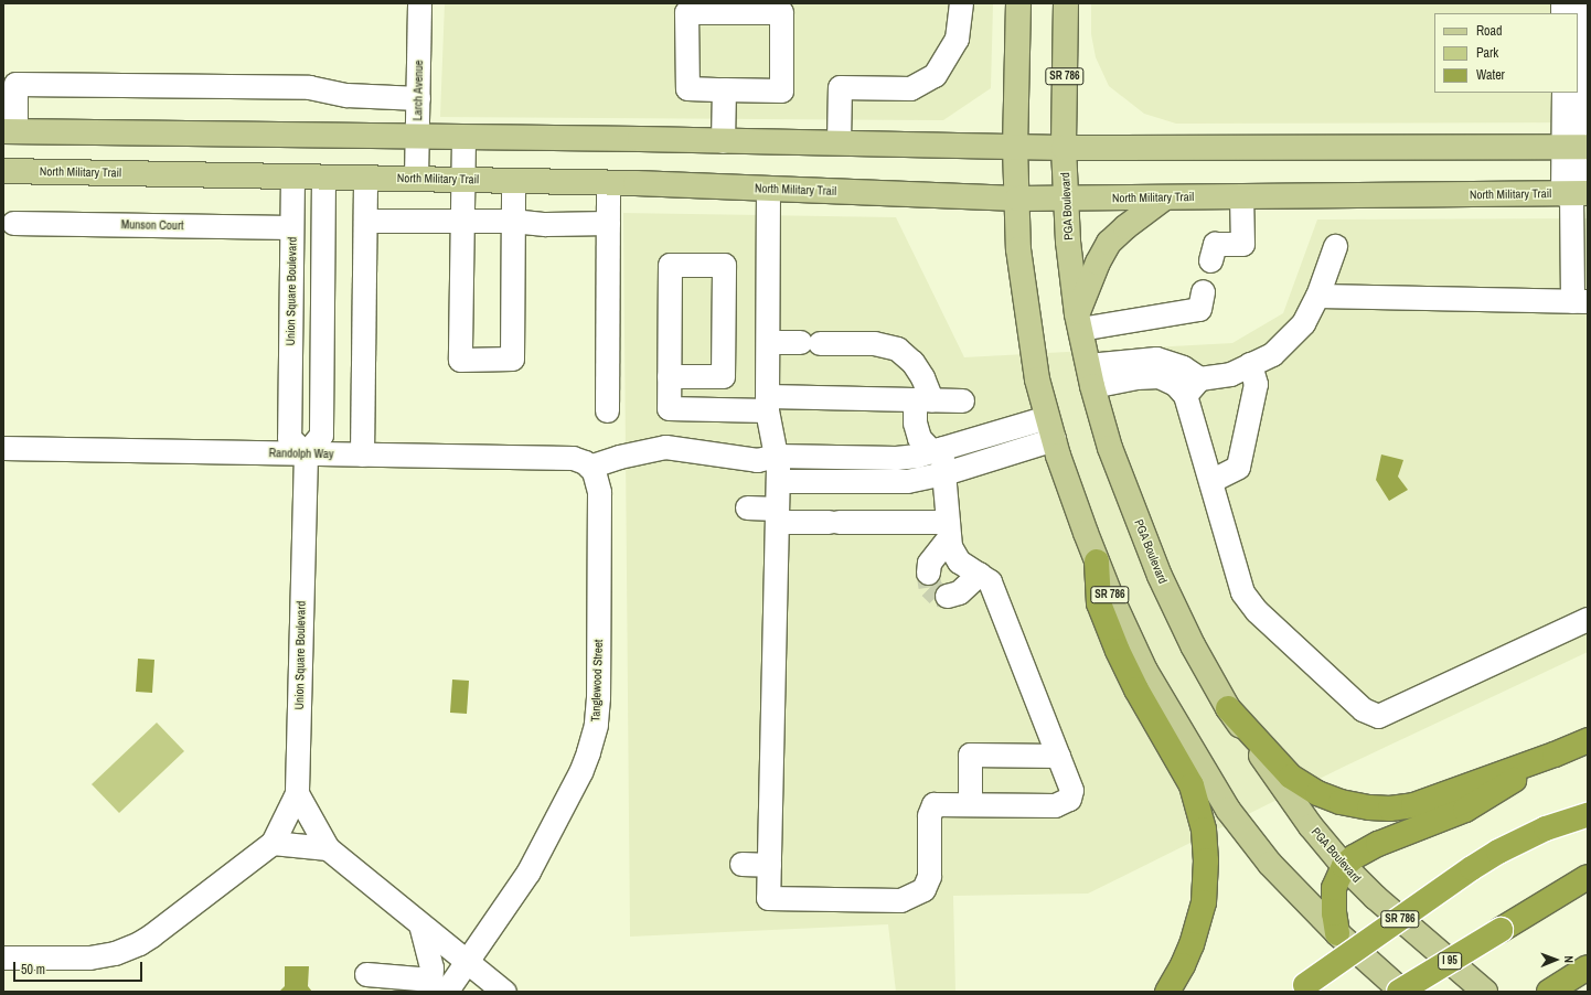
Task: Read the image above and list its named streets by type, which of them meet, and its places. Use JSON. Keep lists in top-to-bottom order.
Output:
{
  "streets": {
    "highway": ["I 95"],
    "main road": ["SR 786", "North Military Trail", "PGA Boulevard"],
    "street": [
      "Larch Avenue",
      "Munson Court",
      "Union Square Boulevard",
      "Randolph Way",
      "Tanglewood Street"
    ]
  },
  "crossings": [
    ["SR 786", "North Military Trail"],
    ["SR 786", "I 95"],
    ["Larch Avenue", "North Military Trail"],
    ["North Military Trail", "PGA Boulevard"],
    ["North Military Trail", "Union Square Boulevard"],
    ["Munson Court", "Union Square Boulevard"],
    ["Union Square Boulevard", "Randolph Way"],
    ["Randolph Way", "Tanglewood Street"]
  ],
  "legend": ["Road", "Park", "Water"],
  "scale_bar": "50 m",
  "north": "right"
}
